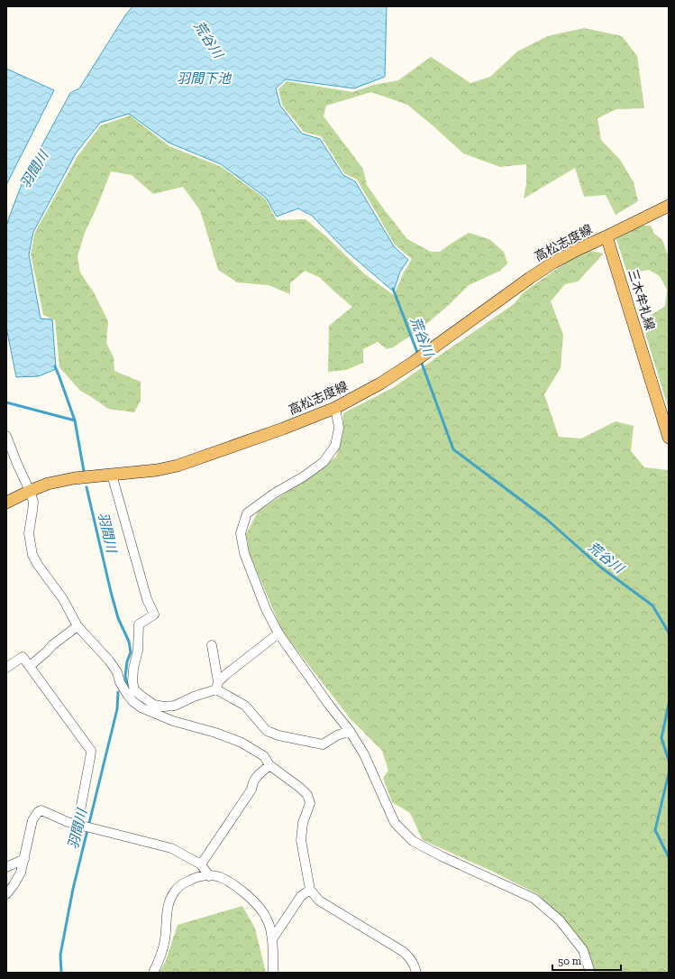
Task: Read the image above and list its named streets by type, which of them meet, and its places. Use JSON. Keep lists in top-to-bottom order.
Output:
{
  "streets": {
    "main road": ["高松志度線", "三木牟礼線"]
  },
  "crossings": [
    ["高松志度線", "三木牟礼線"]
  ],
  "water": ["荒谷川", "羽間下池", "羽間川"],
  "scale_bar": "50 m"
}
